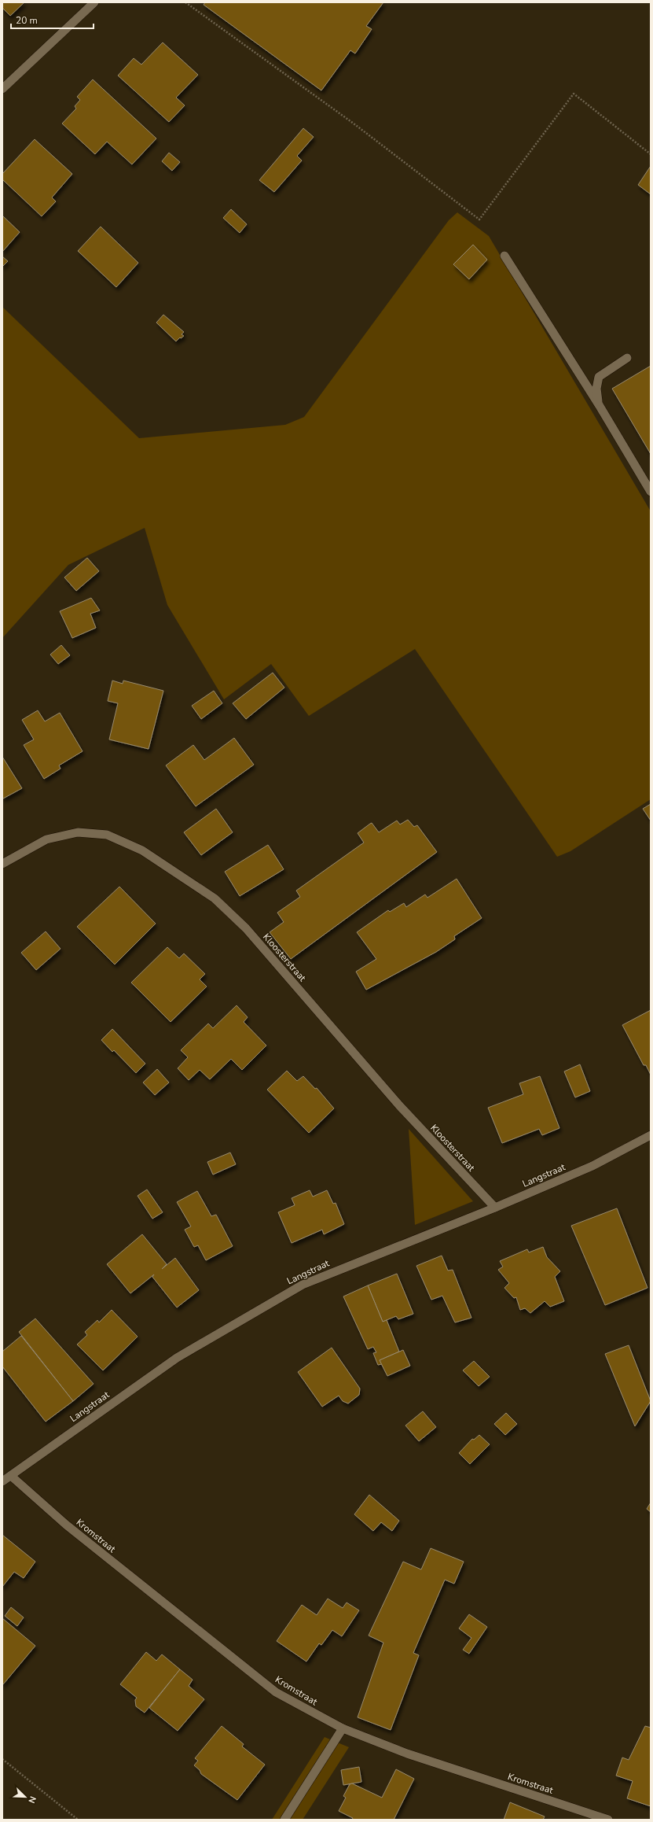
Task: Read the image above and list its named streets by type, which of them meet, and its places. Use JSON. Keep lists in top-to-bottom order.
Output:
{
  "streets": {
    "street": ["Kloosterstraat", "Langstraat", "Kromstraat"]
  },
  "crossings": [
    ["Kloosterstraat", "Langstraat"],
    ["Langstraat", "Kromstraat"]
  ],
  "scale_bar": "20 m",
  "north": "bottom right"
}
